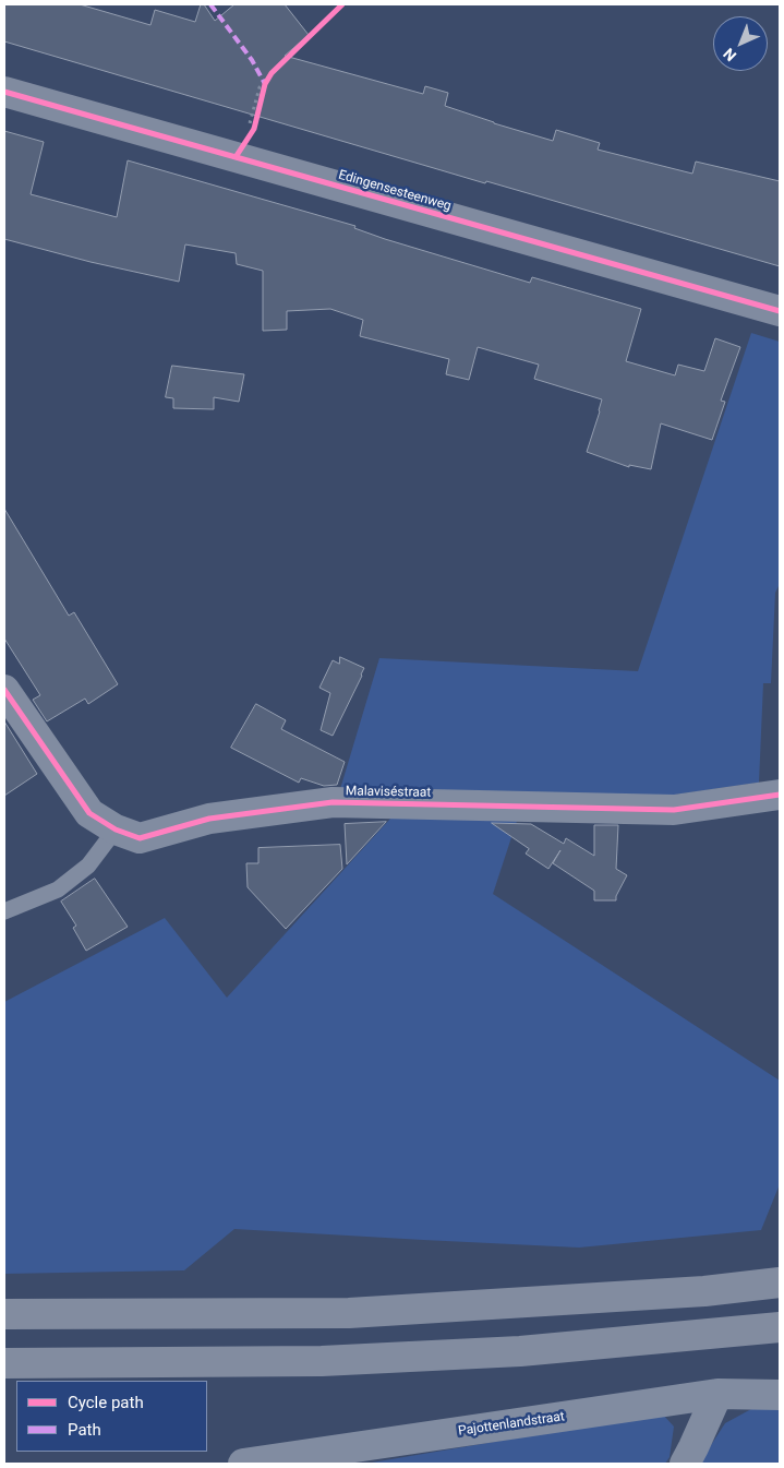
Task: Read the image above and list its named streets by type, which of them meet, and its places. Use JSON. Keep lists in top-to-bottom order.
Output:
{
  "streets": {
    "main road": ["Edingensesteenweg"],
    "street": ["Malaviséstraat", "Pajottenlandstraat"]
  },
  "legend": ["Cycle path", "Path"],
  "north": "bottom left"
}
